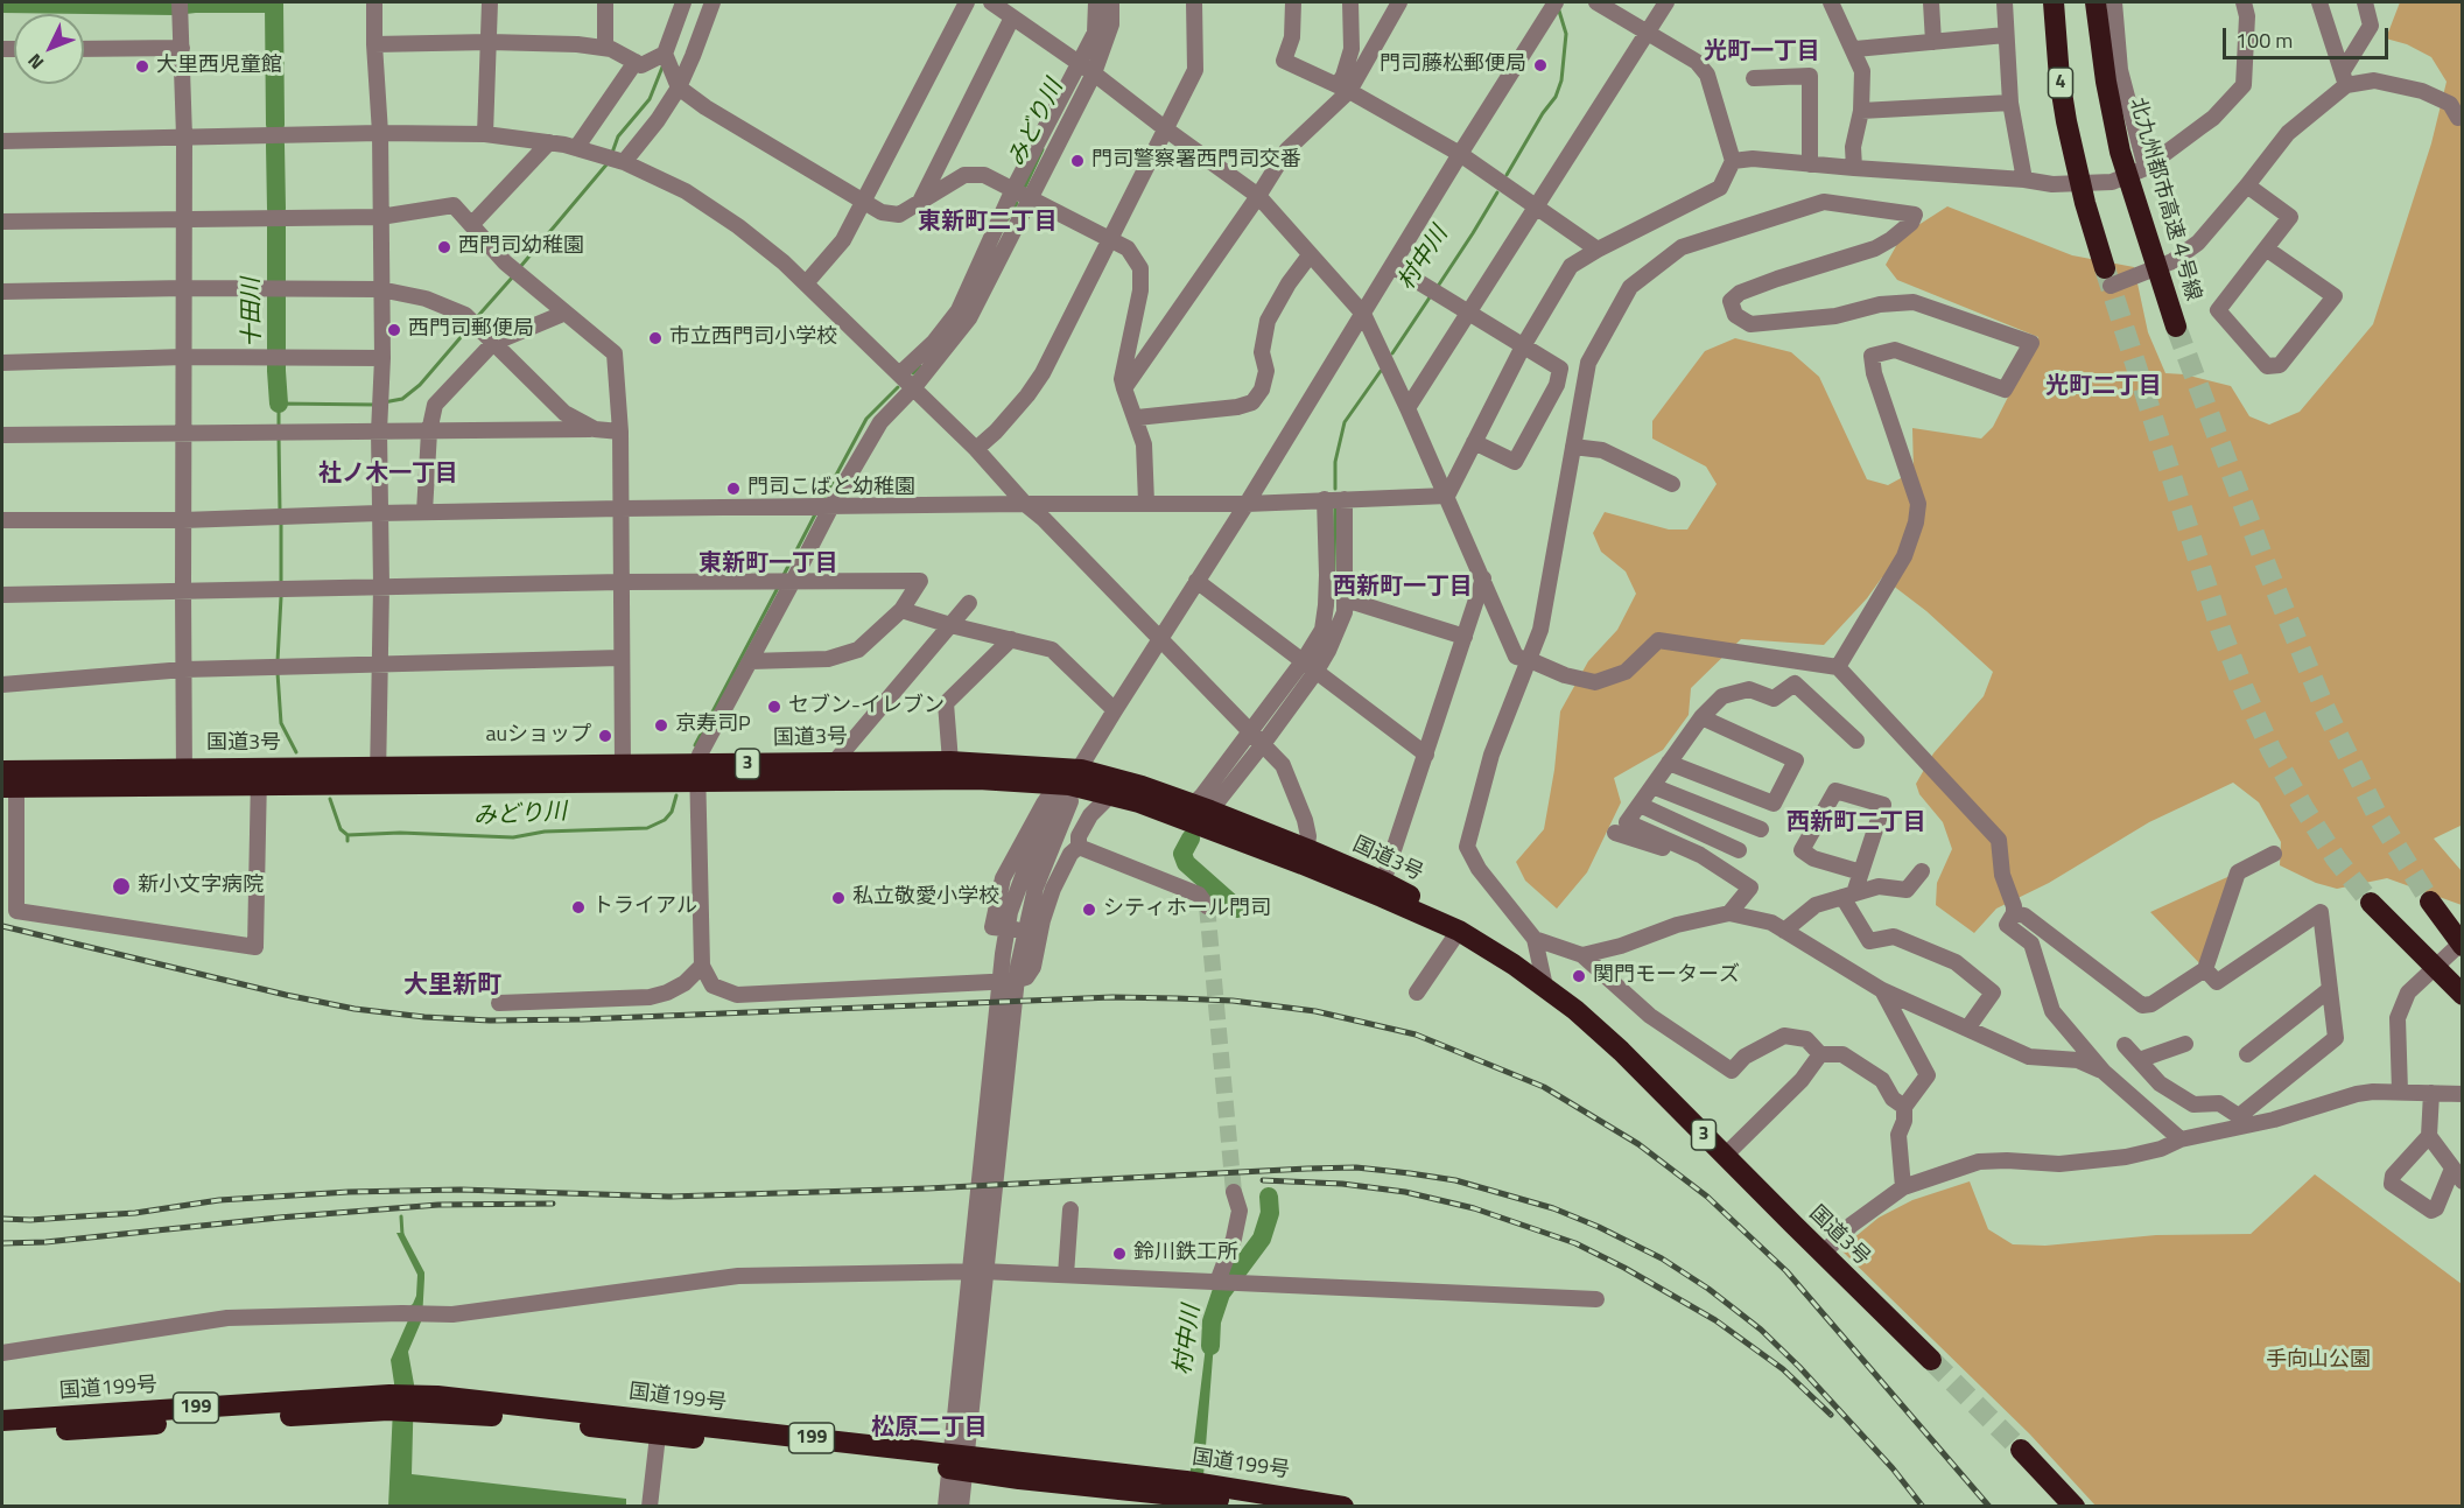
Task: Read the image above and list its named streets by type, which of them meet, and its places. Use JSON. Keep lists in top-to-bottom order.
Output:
{
  "streets": {
    "highway": [
      "4",
      "北九州都市高速４号線",
      "国道3号",
      "3",
      "国道199号",
      "199"
    ]
  },
  "districts": [
    "光町一丁目",
    "東新町二丁目",
    "光町二丁目",
    "社ノ木一丁目",
    "東新町一丁目",
    "西新町一丁目",
    "西新町二丁目",
    "大里新町",
    "松原二丁目"
  ],
  "water": ["みどり川", "村中川", "十田川"],
  "parks": ["手向山公園"],
  "places": [
    "門司藤松郵便局",
    "大里西児童館",
    "門司警察署西門司交番",
    "西門司幼稚園",
    "西門司郵便局",
    "市立西門司小学校",
    "門司こばと幼稚園",
    "セブン-イレブン",
    "京寿司P",
    "auショップ",
    "新小文字病院",
    "私立敬愛小学校",
    "トライアル",
    "シティホール門司",
    "関門モーターズ",
    "鈴川鉄工所"
  ],
  "scale_bar": "100 m",
  "north": "bottom left"
}
